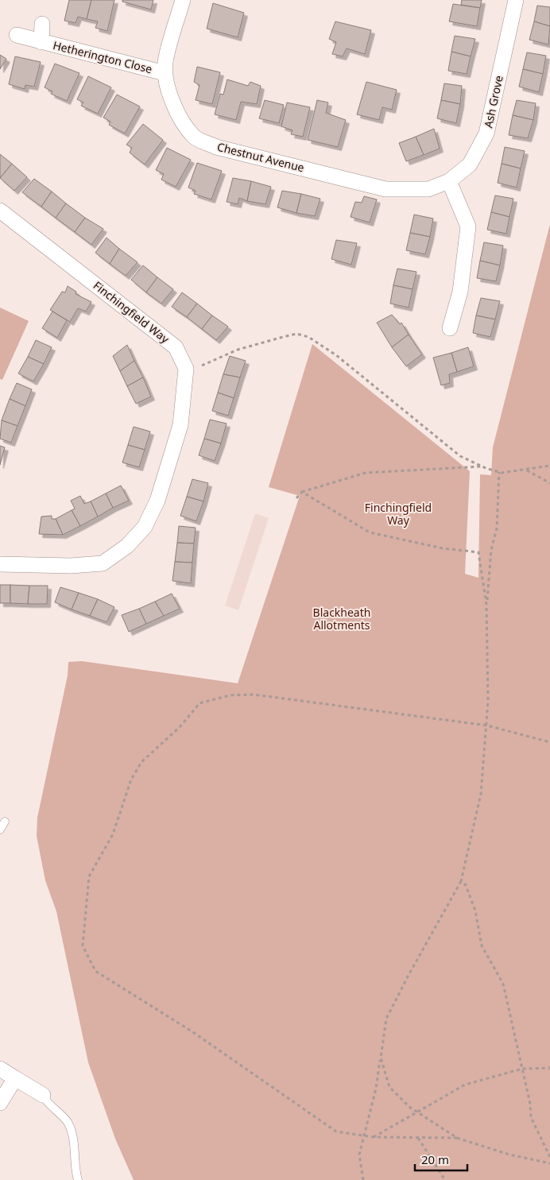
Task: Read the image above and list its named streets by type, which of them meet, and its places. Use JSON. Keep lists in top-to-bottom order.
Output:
{
  "streets": {
    "street": [
      "Hetherington Close",
      "Ash Grove",
      "Chestnut Avenue",
      "Finchingfield Way"
    ]
  },
  "crossings": [
    ["Hetherington Close", "Chestnut Avenue"],
    ["Ash Grove", "Chestnut Avenue"]
  ],
  "parks": ["Finchingfield Way", "Blackheath Allotments"],
  "scale_bar": "20 m"
}
